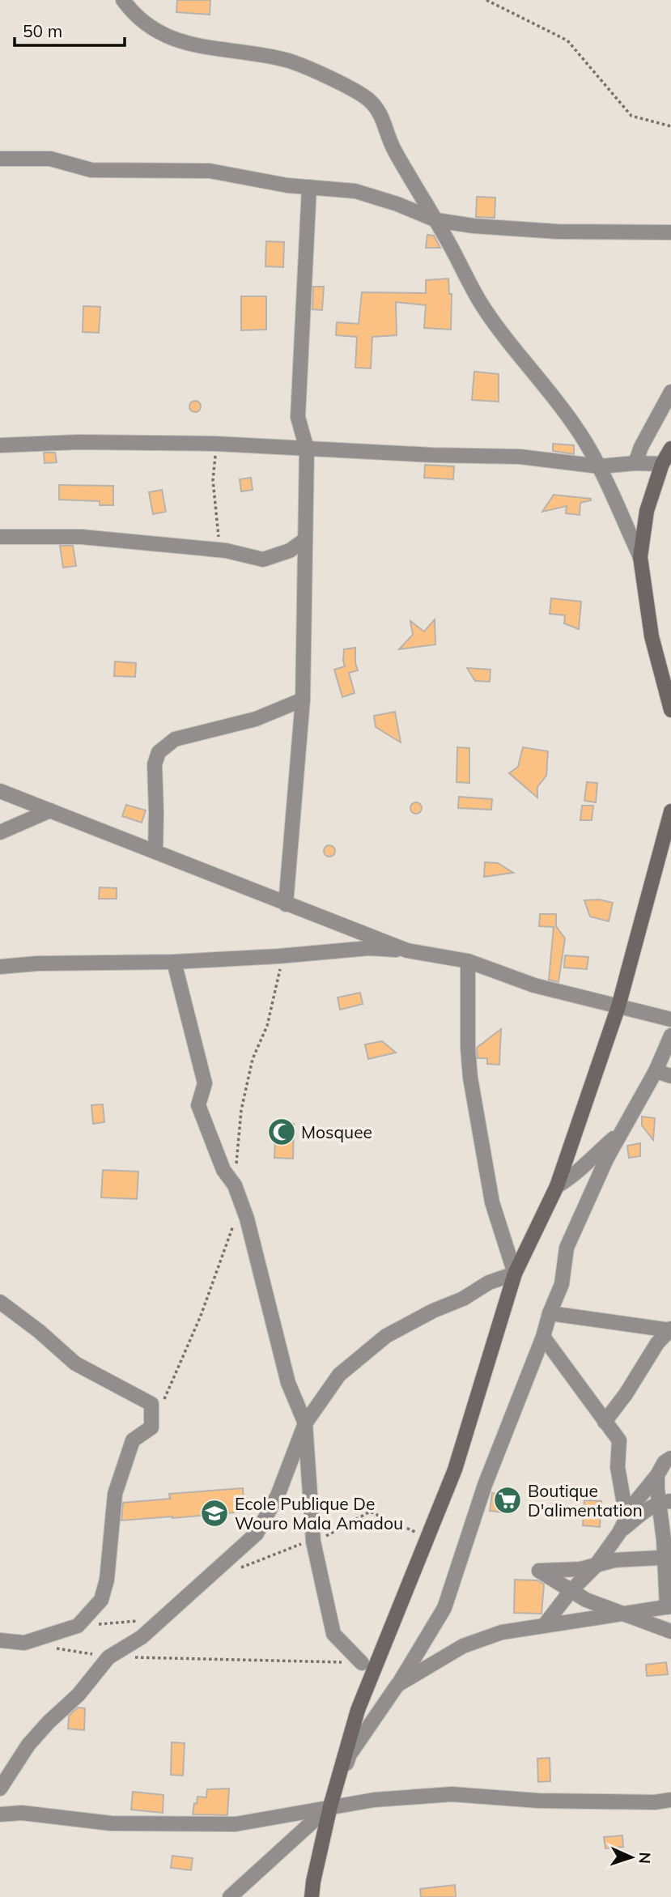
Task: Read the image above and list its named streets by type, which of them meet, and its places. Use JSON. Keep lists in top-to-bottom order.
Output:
{
  "places": {
    "mosque": ["Mosquee"],
    "supermarket": ["Boutique D'alimentation"],
    "school or university": ["Ecole Publique De Wouro Mala Amadou"]
  },
  "scale_bar": "50 m",
  "north": "right"
}
